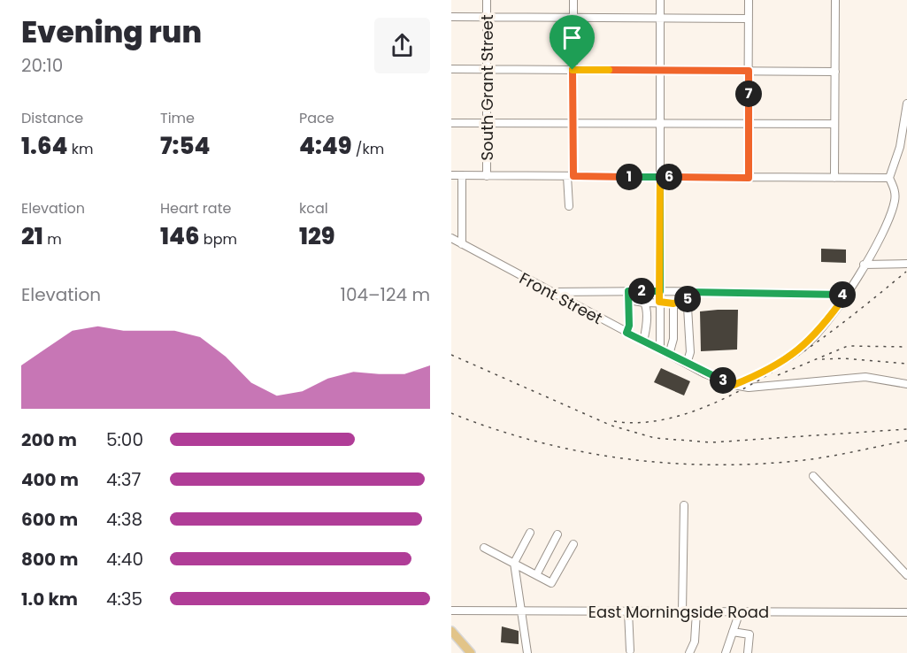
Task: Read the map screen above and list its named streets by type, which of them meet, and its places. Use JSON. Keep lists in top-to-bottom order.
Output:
{
  "streets": {
    "street": ["South Grant Street", "Front Street", "East Morningside Road"]
  },
  "page": {
    "heading": ["Evening run", "20:10"],
    "pins": [
      "7",
      "1",
      "6",
      "2",
      "4",
      "5",
      "3"
    ],
    "stats": [
      ["Distance", "1.64 km"],
      ["Time", "7:54"],
      ["Pace", "4:49 /km"],
      ["Elevation", "21 m"],
      ["Heart rate", "146 bpm"],
      ["kcal", "129"]
    ],
    "chart": ["Elevation", "104–124 m"],
    "list": [
      {
        "name": "200 m",
        "note": "5:00"
      },
      {
        "name": "400 m",
        "note": "4:37"
      },
      {
        "name": "600 m",
        "note": "4:38"
      },
      {
        "name": "800 m",
        "note": "4:40"
      },
      {
        "name": "1.0 km",
        "note": "4:35"
      }
    ]
  }
}
